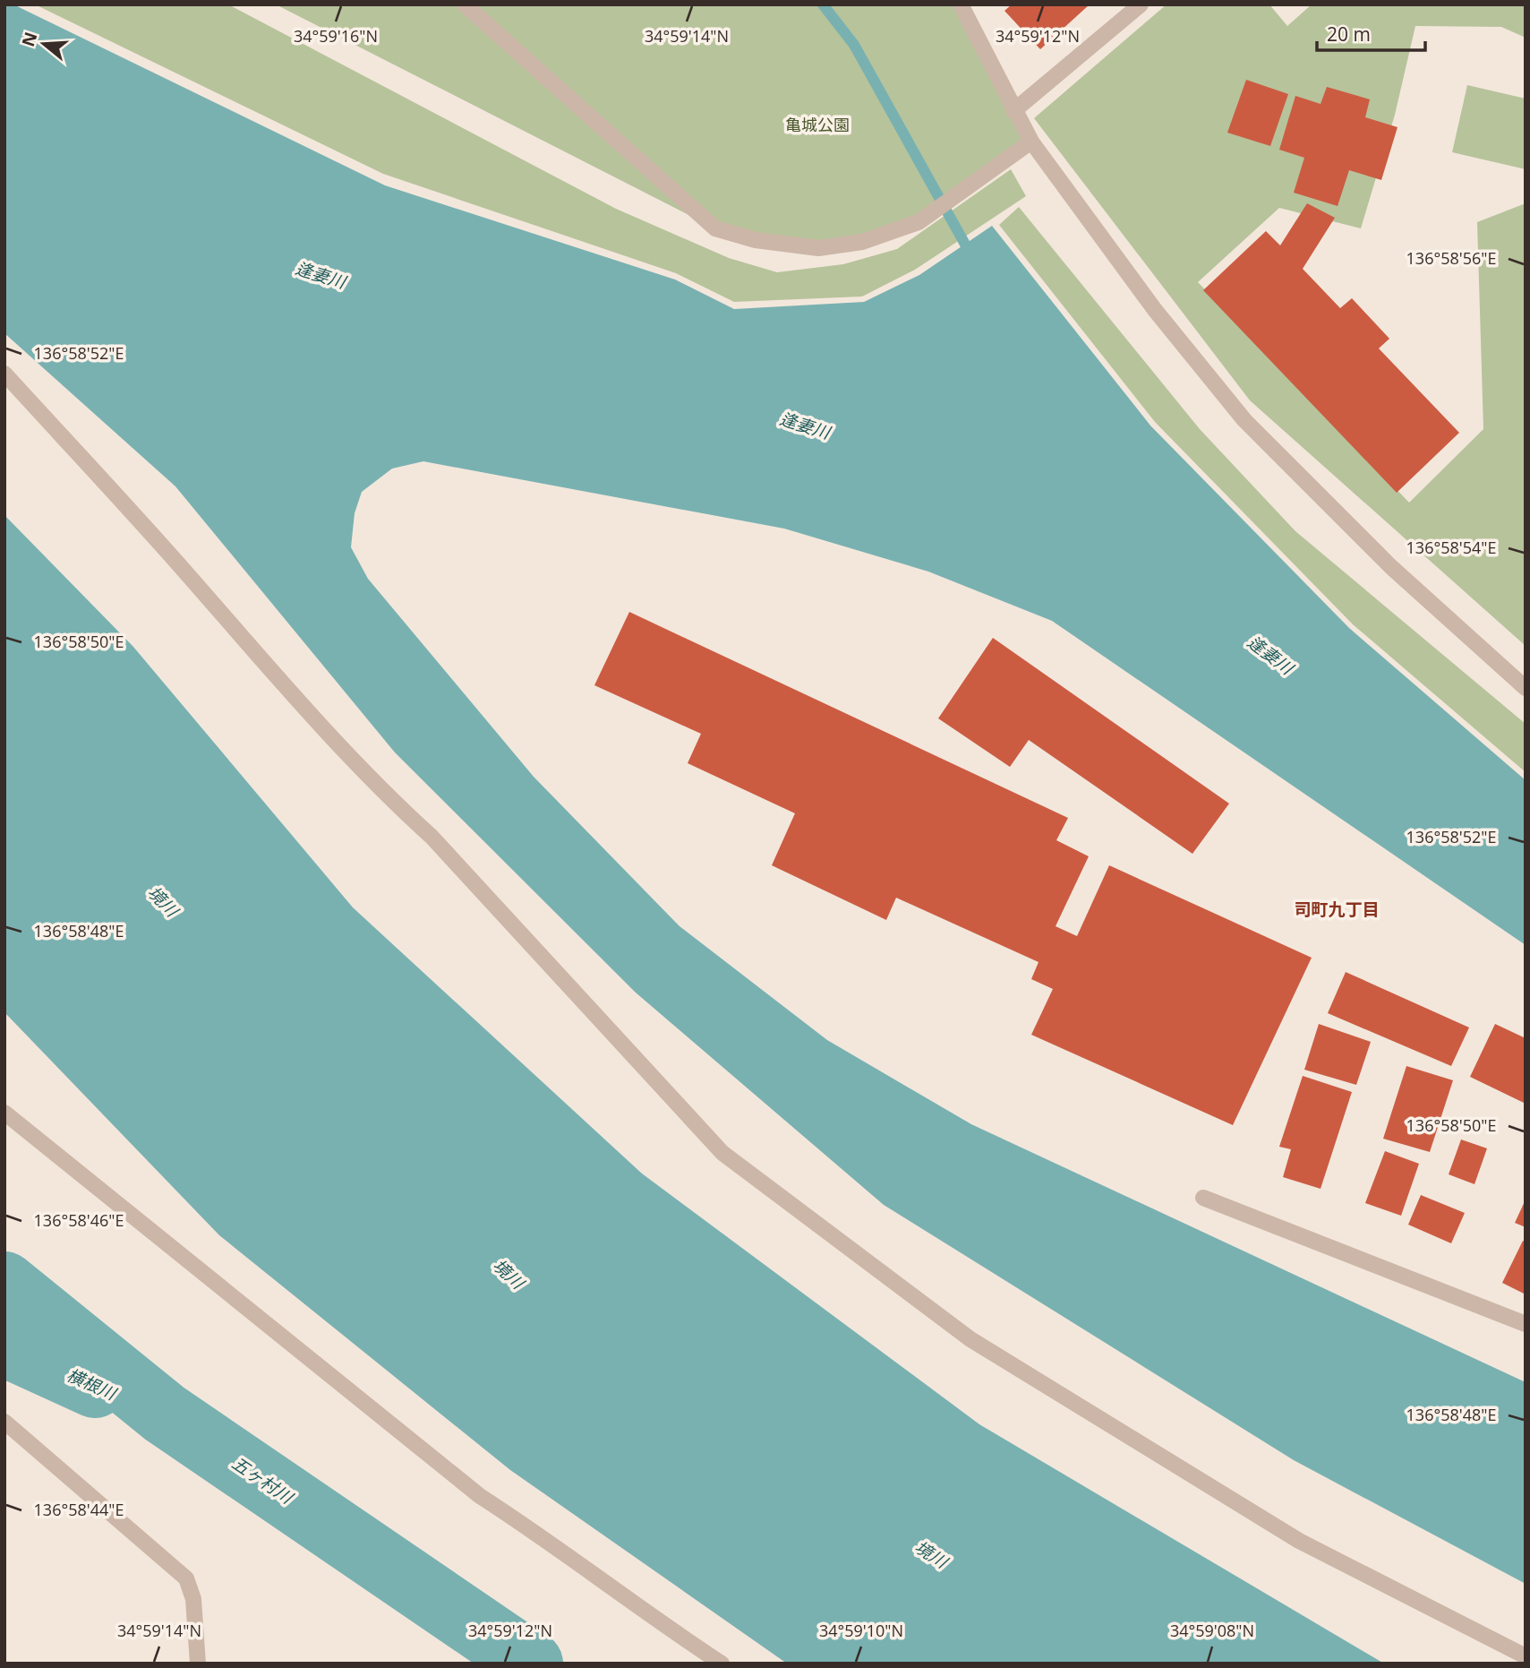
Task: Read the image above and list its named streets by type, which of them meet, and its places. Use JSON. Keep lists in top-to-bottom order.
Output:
{
  "districts": ["司町九丁目"],
  "water": [
    "逢妻川",
    "境川",
    "横根川",
    "五ヶ村川"
  ],
  "parks": ["亀城公園"],
  "scale_bar": "20 m",
  "north": "left",
  "coordinates": [
    "34°59'16\"N",
    "34°59'14\"N",
    "34°59'12\"N",
    "136°58'56\"E",
    "136°58'52\"E",
    "136°58'54\"E",
    "136°58'50\"E",
    "136°58'48\"E",
    "136°58'46\"E",
    "136°58'44\"E",
    "34°59'10\"N",
    "34°59'08\"N"
  ]
}
